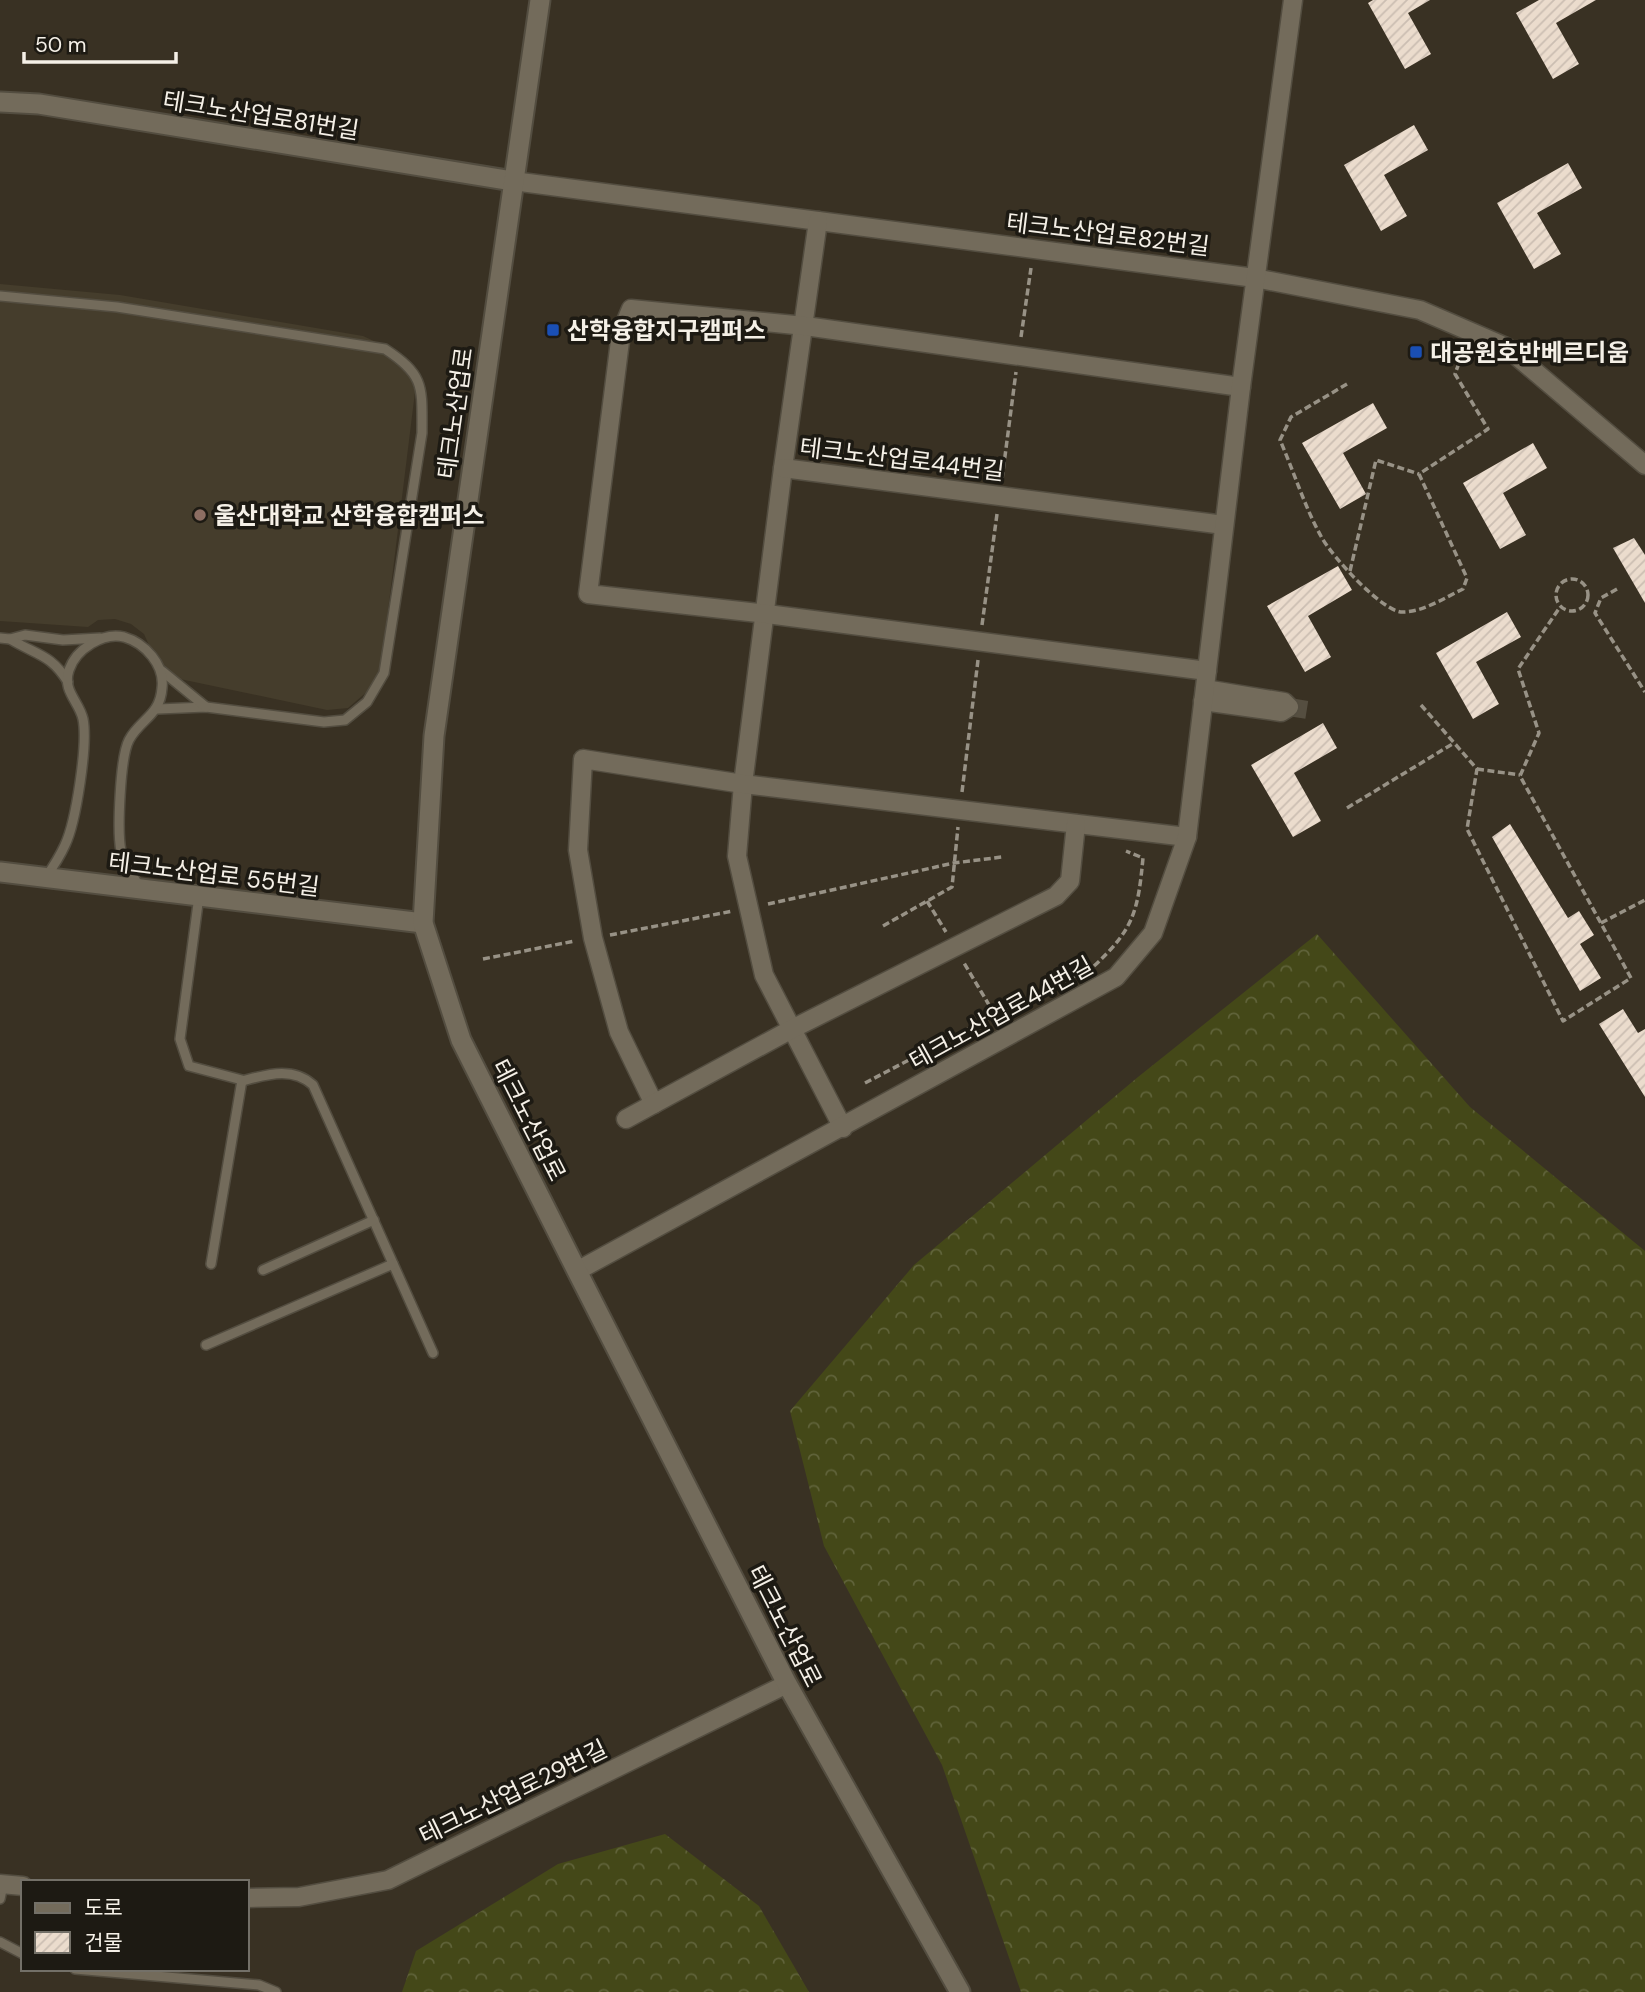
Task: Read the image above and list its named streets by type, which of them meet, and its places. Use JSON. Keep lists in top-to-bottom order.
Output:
{
  "streets": {
    "main road": ["테크노산업로81번길", "테크노산업로", "테크노산업로 55번길"],
    "street": ["테크노산업로82번길", "테크노산업로44번길", "테크노산업로29번길"]
  },
  "crossings": [
    ["테크노산업로81번길", "테크노산업로82번길"],
    ["테크노산업로81번길", "테크노산업로"],
    ["테크노산업로82번길", "테크노산업로"],
    ["테크노산업로82번길", "테크노산업로44번길"],
    ["테크노산업로", "테크노산업로44번길"],
    ["테크노산업로", "테크노산업로 55번길"],
    ["테크노산업로", "테크노산업로29번길"]
  ],
  "places": {
    "transit": ["산학융합지구캠퍼스", "대공원호반베르디움"],
    "other": ["울산대학교 산학융합캠퍼스"]
  },
  "legend": ["도로", "건물"],
  "scale_bar": "50 m"
}
